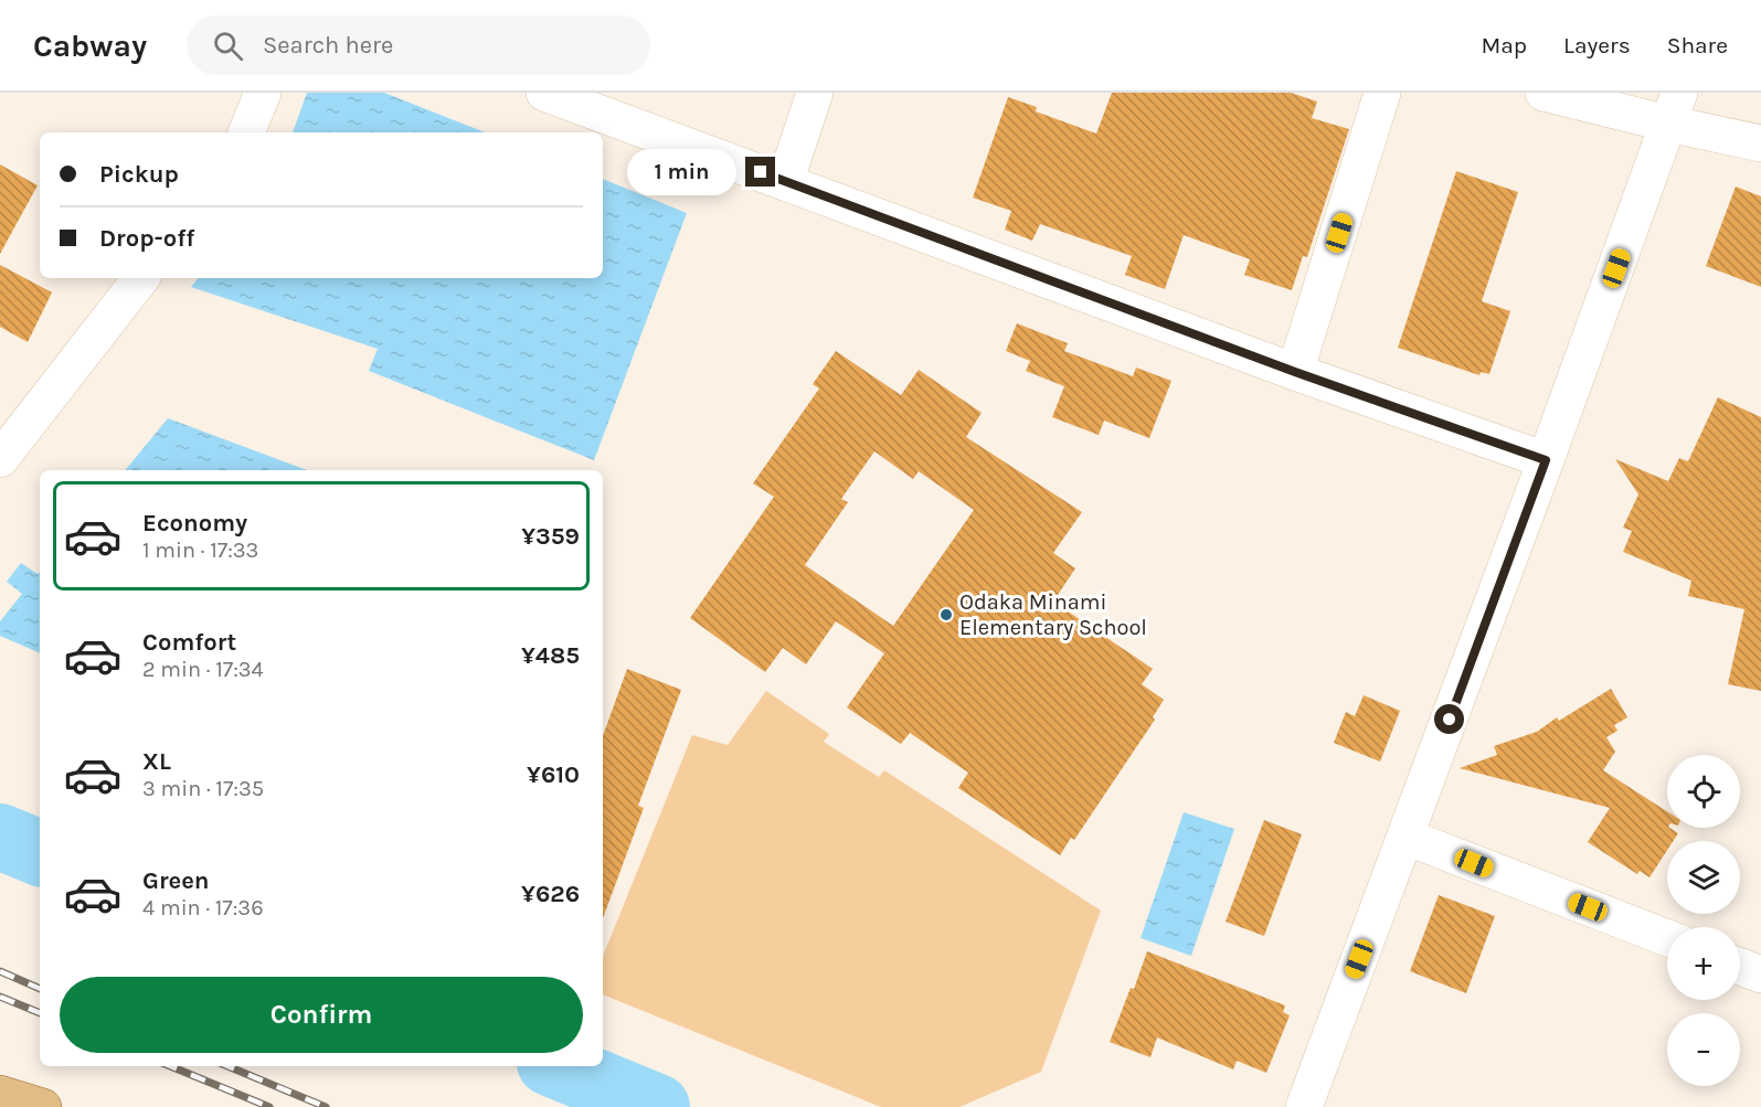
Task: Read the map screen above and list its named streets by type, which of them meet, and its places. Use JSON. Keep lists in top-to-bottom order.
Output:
{
  "places": ["Odaka Minami Elementary School"],
  "page": {
    "header": "Cabway",
    "search": "Search here",
    "nav": ["Map", "Layers", "Share"],
    "banner": ["Pickup", "Drop-off"],
    "bubble": "1 min",
    "list": [
      {
        "name": "Economy",
        "note": "1 min · 17:33",
        "value": "¥359"
      },
      {
        "name": "Comfort",
        "note": "2 min · 17:34",
        "value": "¥485"
      },
      {
        "name": "XL",
        "note": "3 min · 17:35",
        "value": "¥610"
      },
      {
        "name": "Green",
        "note": "4 min · 17:36",
        "value": "¥626"
      }
    ],
    "map_buttons": ["+", "−"],
    "buttons": "Confirm"
  }
}
